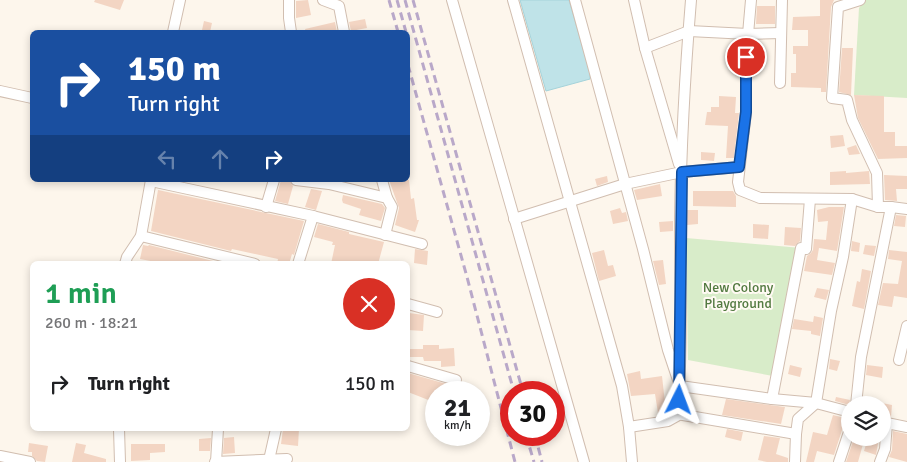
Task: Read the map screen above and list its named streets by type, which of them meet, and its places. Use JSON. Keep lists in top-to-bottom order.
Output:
{
  "parks": ["New Colony Playground"],
  "page": {
    "turn": ["150 m", "Turn right"],
    "heading": ["1 min", "260 m · 18:21"],
    "list": [
      {
        "name": "Turn right",
        "value": "150 m"
      }
    ],
    "speed": "21 km/h",
    "limit": "30"
  }
}
